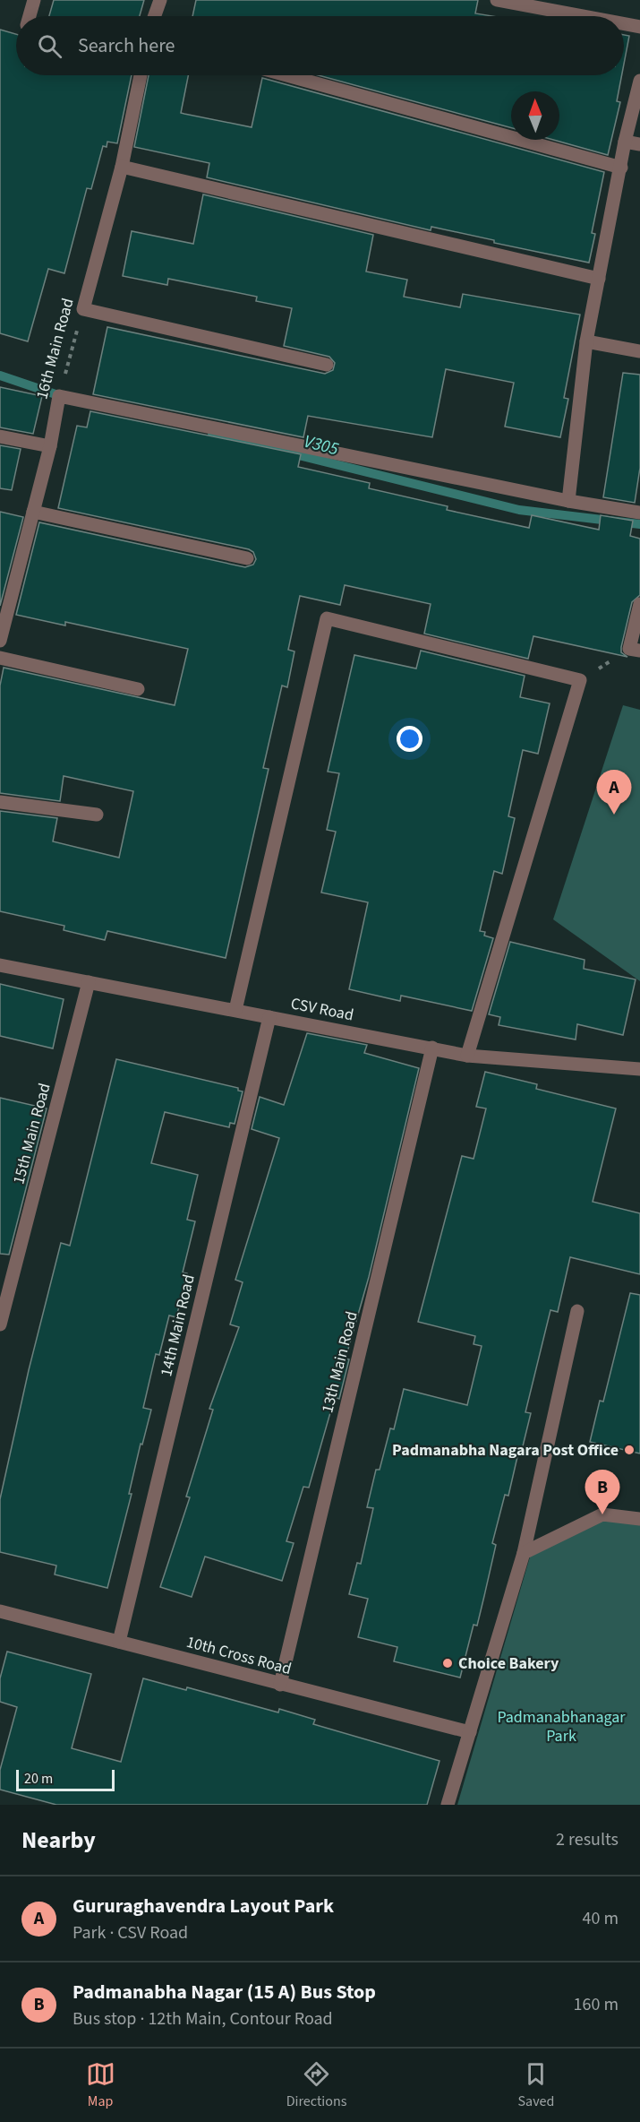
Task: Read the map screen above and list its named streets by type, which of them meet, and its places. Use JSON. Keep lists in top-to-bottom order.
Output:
{
  "streets": {
    "street": [
      "16th Main Road",
      "CSV Road",
      "15th Main Road",
      "14th Main Road",
      "13th Main Road",
      "10th Cross Road"
    ]
  },
  "crossings": [
    ["CSV Road", "15th Main Road"],
    ["CSV Road", "14th Main Road"],
    ["CSV Road", "13th Main Road"],
    ["14th Main Road", "10th Cross Road"],
    ["13th Main Road", "10th Cross Road"]
  ],
  "water": ["V305"],
  "parks": ["Padmanabhanagar Park"],
  "places": ["Padmanabha Nagara Post Office", "Choice Bakery"],
  "scale_bar": "20 m",
  "north": "top",
  "page": {
    "search": "Search here",
    "pins": ["A", "B"],
    "scale": "20 m",
    "heading": ["Nearby", "2 results"],
    "list": [
      {
        "mark": "A",
        "name": "Gururaghavendra Layout Park",
        "note": "Park · CSV Road",
        "value": "40 m"
      },
      {
        "mark": "B",
        "name": "Padmanabha Nagar (15 A) Bus Stop",
        "note": "Bus stop · 12th Main, Contour Road",
        "value": "160 m"
      }
    ],
    "nav": ["Map", "Directions", "Saved"]
  }
}
